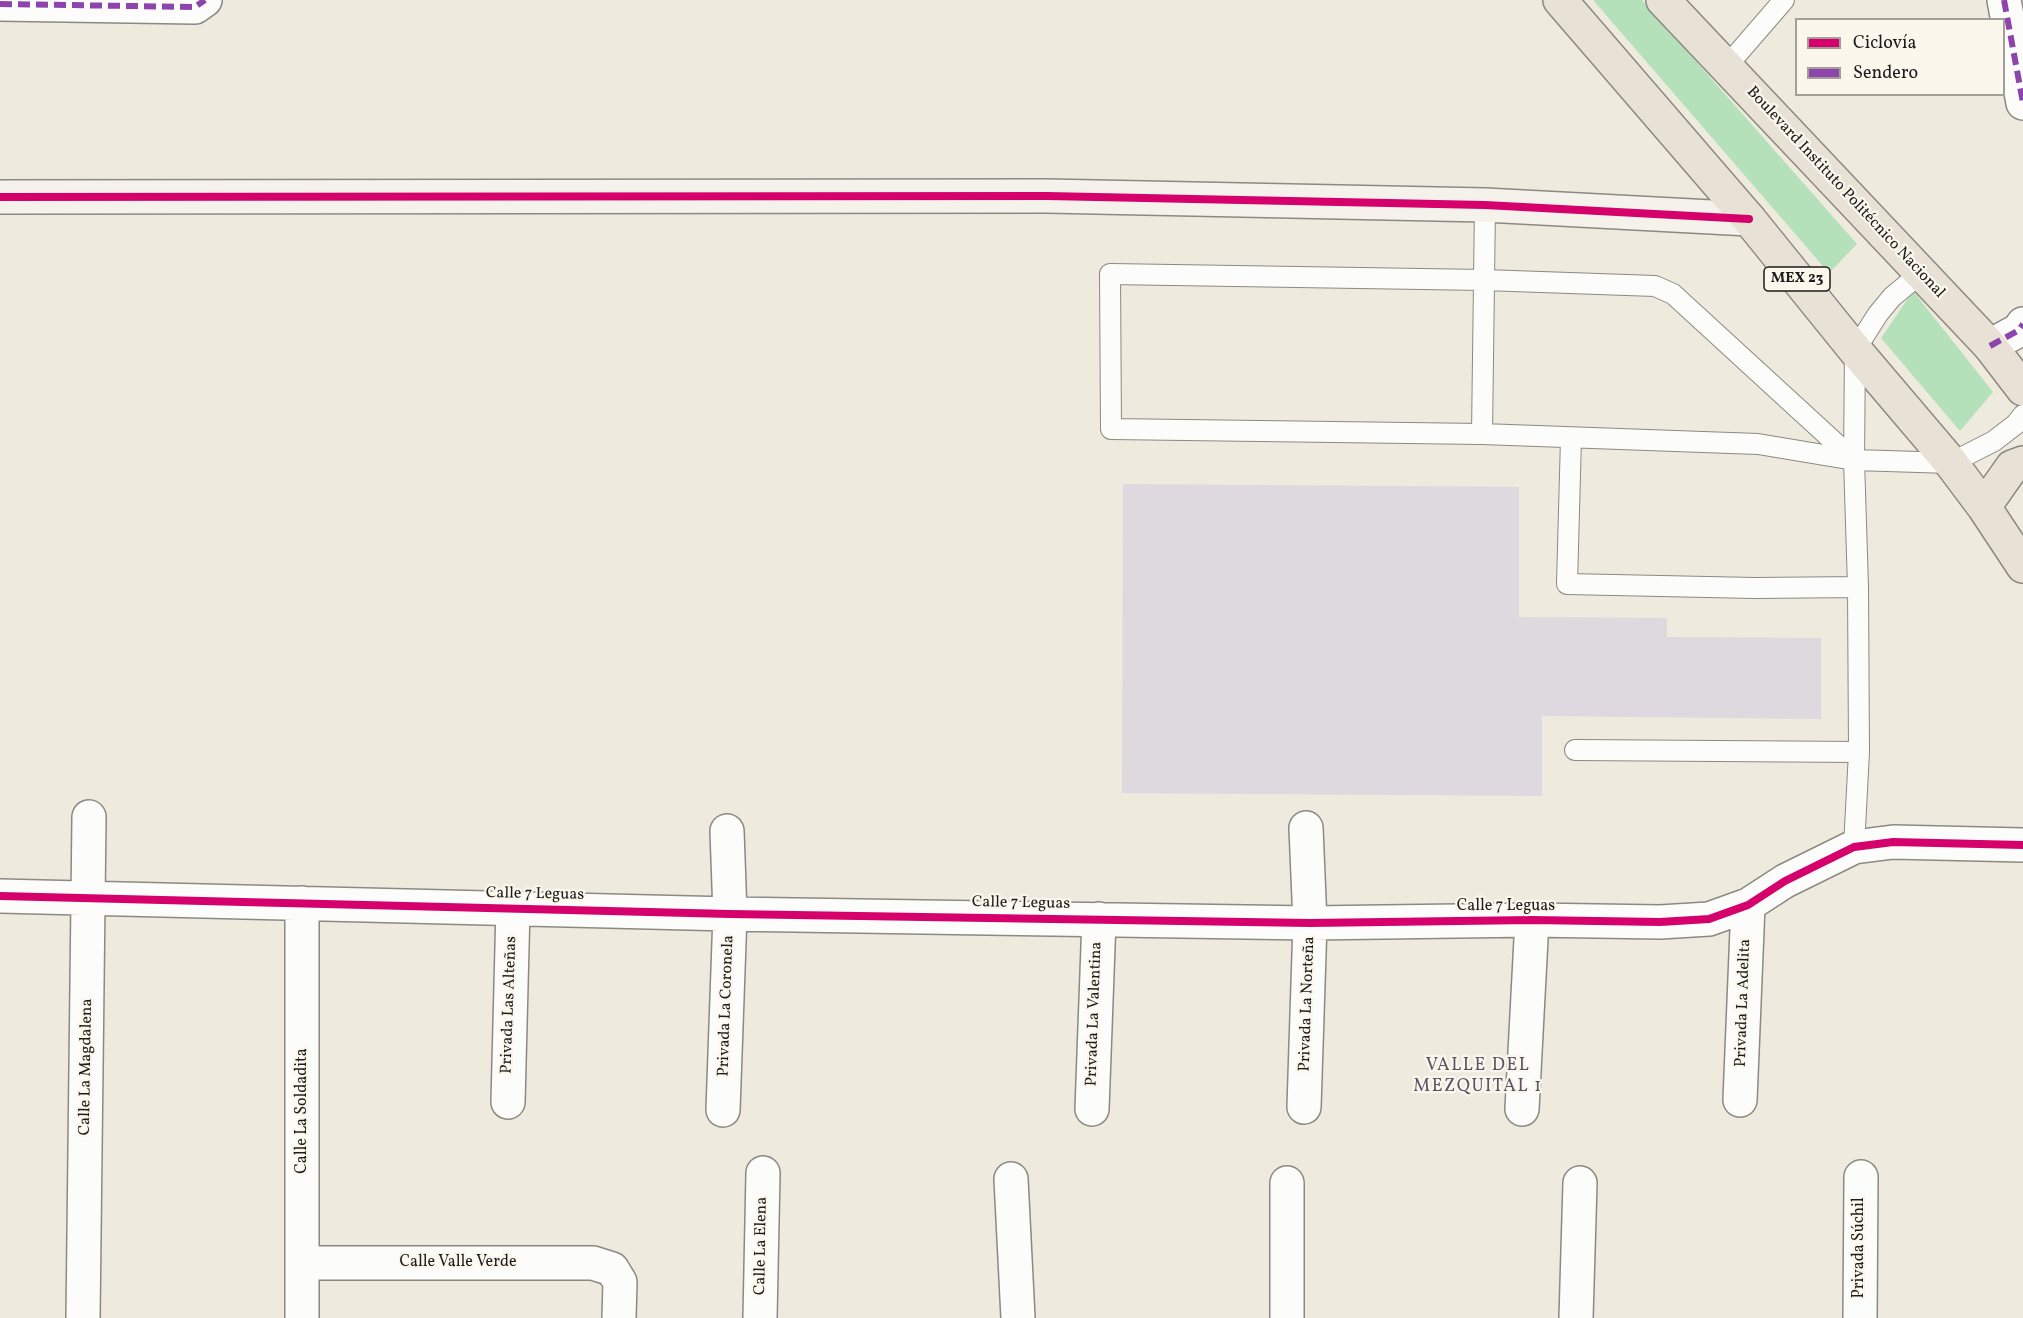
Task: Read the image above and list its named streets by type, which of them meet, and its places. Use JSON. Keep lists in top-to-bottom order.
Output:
{
  "streets": {
    "main road": ["Boulevard Instituto Politécnico Nacional", "MEX 23"],
    "street": [
      "Calle 7 Leguas",
      "Privada La Adelita",
      "Privada La Norteña",
      "Privada Las Alteñas",
      "Privada La Coronela",
      "Privada La Valentina",
      "Calle La Magdalena",
      "Calle La Soldadita",
      "Calle La Elena",
      "Privada Súchil",
      "Calle Valle Verde"
    ]
  },
  "crossings": [
    ["Calle 7 Leguas", "Privada La Adelita"],
    ["Calle 7 Leguas", "Privada La Norteña"],
    ["Calle 7 Leguas", "Privada Las Alteñas"],
    ["Calle 7 Leguas", "Privada La Coronela"],
    ["Calle 7 Leguas", "Privada La Valentina"],
    ["Calle 7 Leguas", "Calle La Magdalena"],
    ["Calle 7 Leguas", "Calle La Soldadita"],
    ["Calle La Soldadita", "Calle Valle Verde"]
  ],
  "districts": ["VALLE DEL MEZQUITAL 1"],
  "legend": ["Ciclovía", "Sendero"]
}
